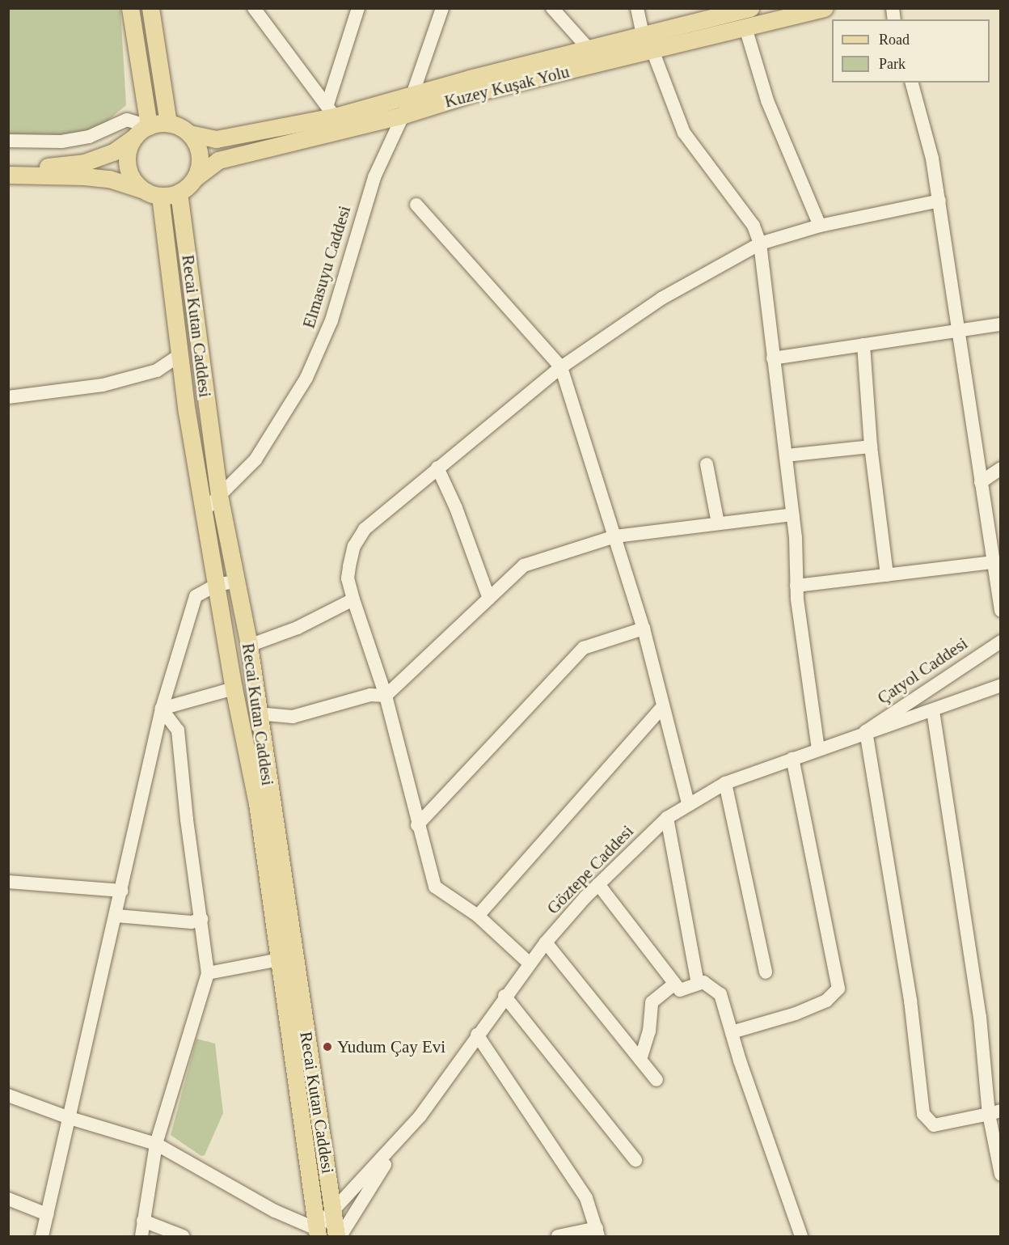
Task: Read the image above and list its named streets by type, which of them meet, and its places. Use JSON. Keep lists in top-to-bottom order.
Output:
{
  "streets": {
    "main road": ["Kuzey Kuşak Yolu", "Recai Kutan Caddesi"],
    "street": ["Elmasuyu Caddesi", "Çatyol Caddesi", "Göztepe Caddesi"]
  },
  "crossings": [
    ["Kuzey Kuşak Yolu", "Elmasuyu Caddesi"],
    ["Kuzey Kuşak Yolu", "Recai Kutan Caddesi"],
    ["Elmasuyu Caddesi", "Recai Kutan Caddesi"],
    ["Recai Kutan Caddesi", "Göztepe Caddesi"],
    ["Çatyol Caddesi", "Göztepe Caddesi"]
  ],
  "places": ["Yudum Çay Evi"],
  "legend": ["Road", "Park"]
}
